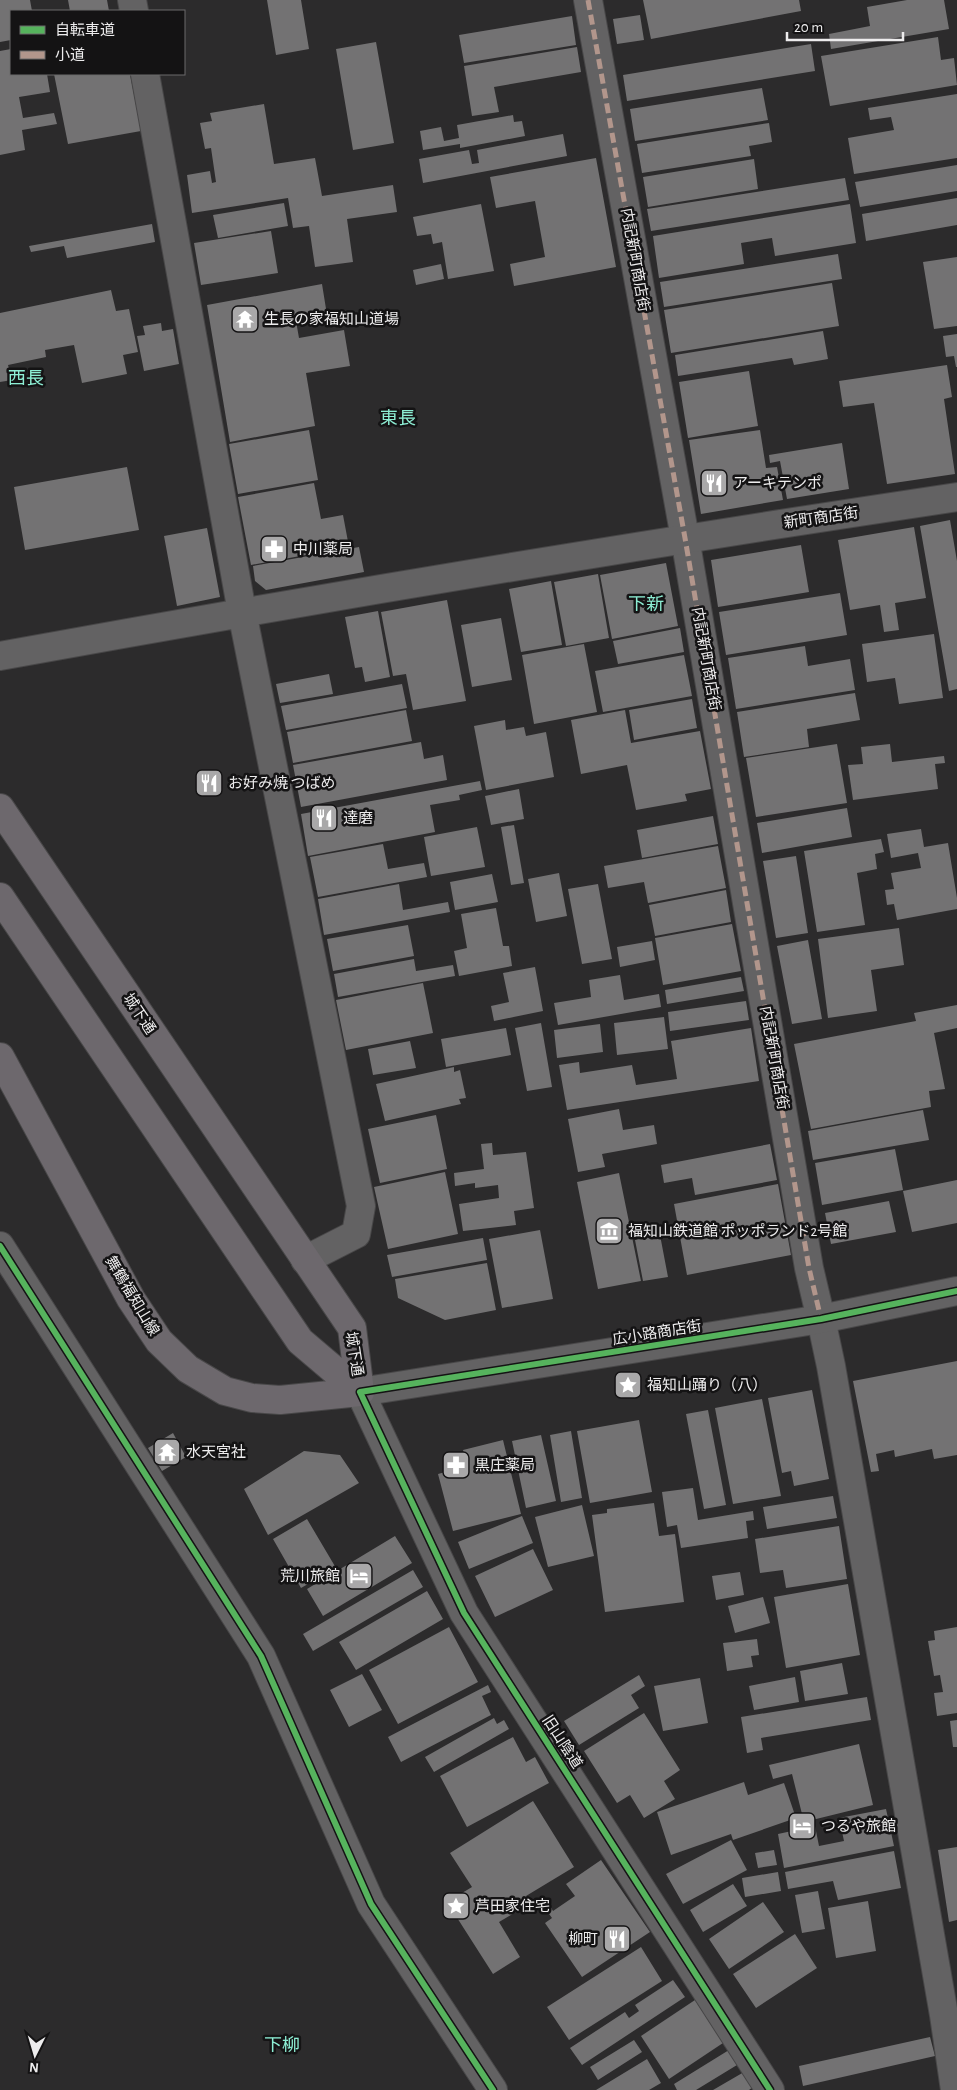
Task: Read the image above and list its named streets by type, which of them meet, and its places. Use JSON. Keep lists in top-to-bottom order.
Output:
{
  "streets": {
    "main road": ["城下通", "舞鶴福知山線"],
    "street": [
      "内記新町商店街",
      "新町商店街",
      "広小路商店街",
      "旧山陰道"
    ]
  },
  "crossings": [
    ["内記新町商店街", "新町商店街"],
    ["内記新町商店街", "広小路商店街"],
    ["城下通", "舞鶴福知山線"],
    ["城下通", "広小路商店街"],
    ["城下通", "旧山陰道"],
    ["舞鶴福知山線", "広小路商店街"],
    ["舞鶴福知山線", "旧山陰道"],
    ["広小路商店街", "旧山陰道"]
  ],
  "districts": [
    "西長",
    "東長",
    "下新",
    "下柳"
  ],
  "places": {
    "temple": ["生長の家福知山道場", "水天宮社"],
    "restaurant": [
      "アーキテンポ",
      "お好み焼 つばめ",
      "達磨",
      "柳町"
    ],
    "pharmacy": ["中川薬局", "黒庄薬局"],
    "museum": ["福知山鉄道館 ポッポランド2号館"],
    "place": ["福知山踊り（八）", "芦田家住宅"],
    "hotel": ["荒川旅館", "つるや旅館"]
  },
  "legend": ["自転車道", "小道"],
  "scale_bar": "20 m",
  "north": "bottom"
}
